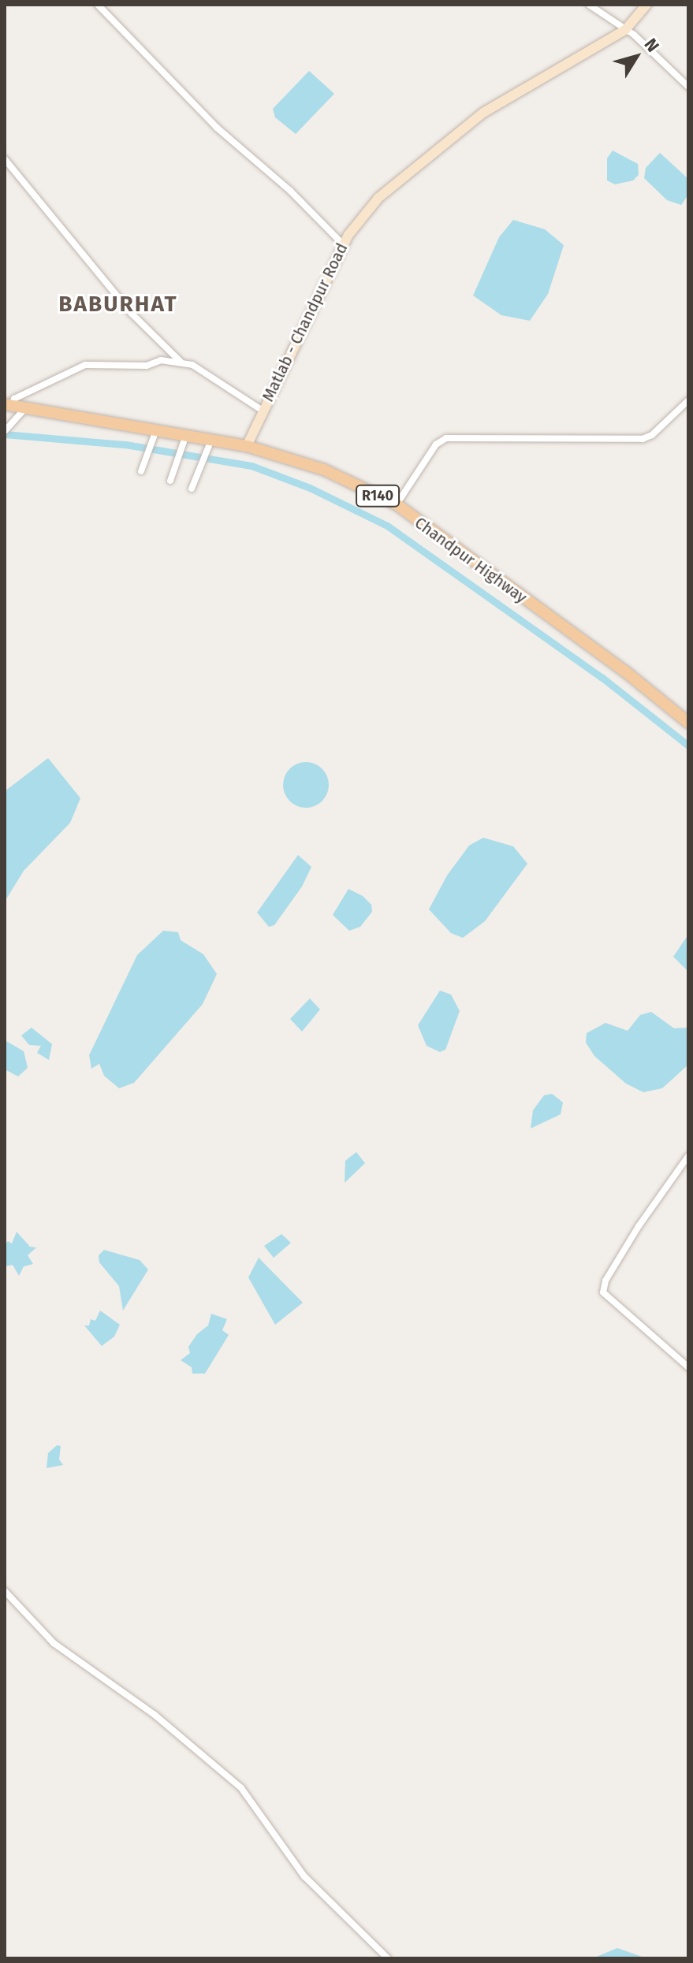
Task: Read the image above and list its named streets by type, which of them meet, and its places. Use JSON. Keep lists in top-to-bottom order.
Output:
{
  "streets": {
    "main road": ["Matlab - Chandpur Road", "R140", "Chandpur Highway"]
  },
  "crossings": [
    ["Matlab - Chandpur Road", "Chandpur Highway"]
  ],
  "districts": ["BABURHAT"],
  "north": "top right"
}
